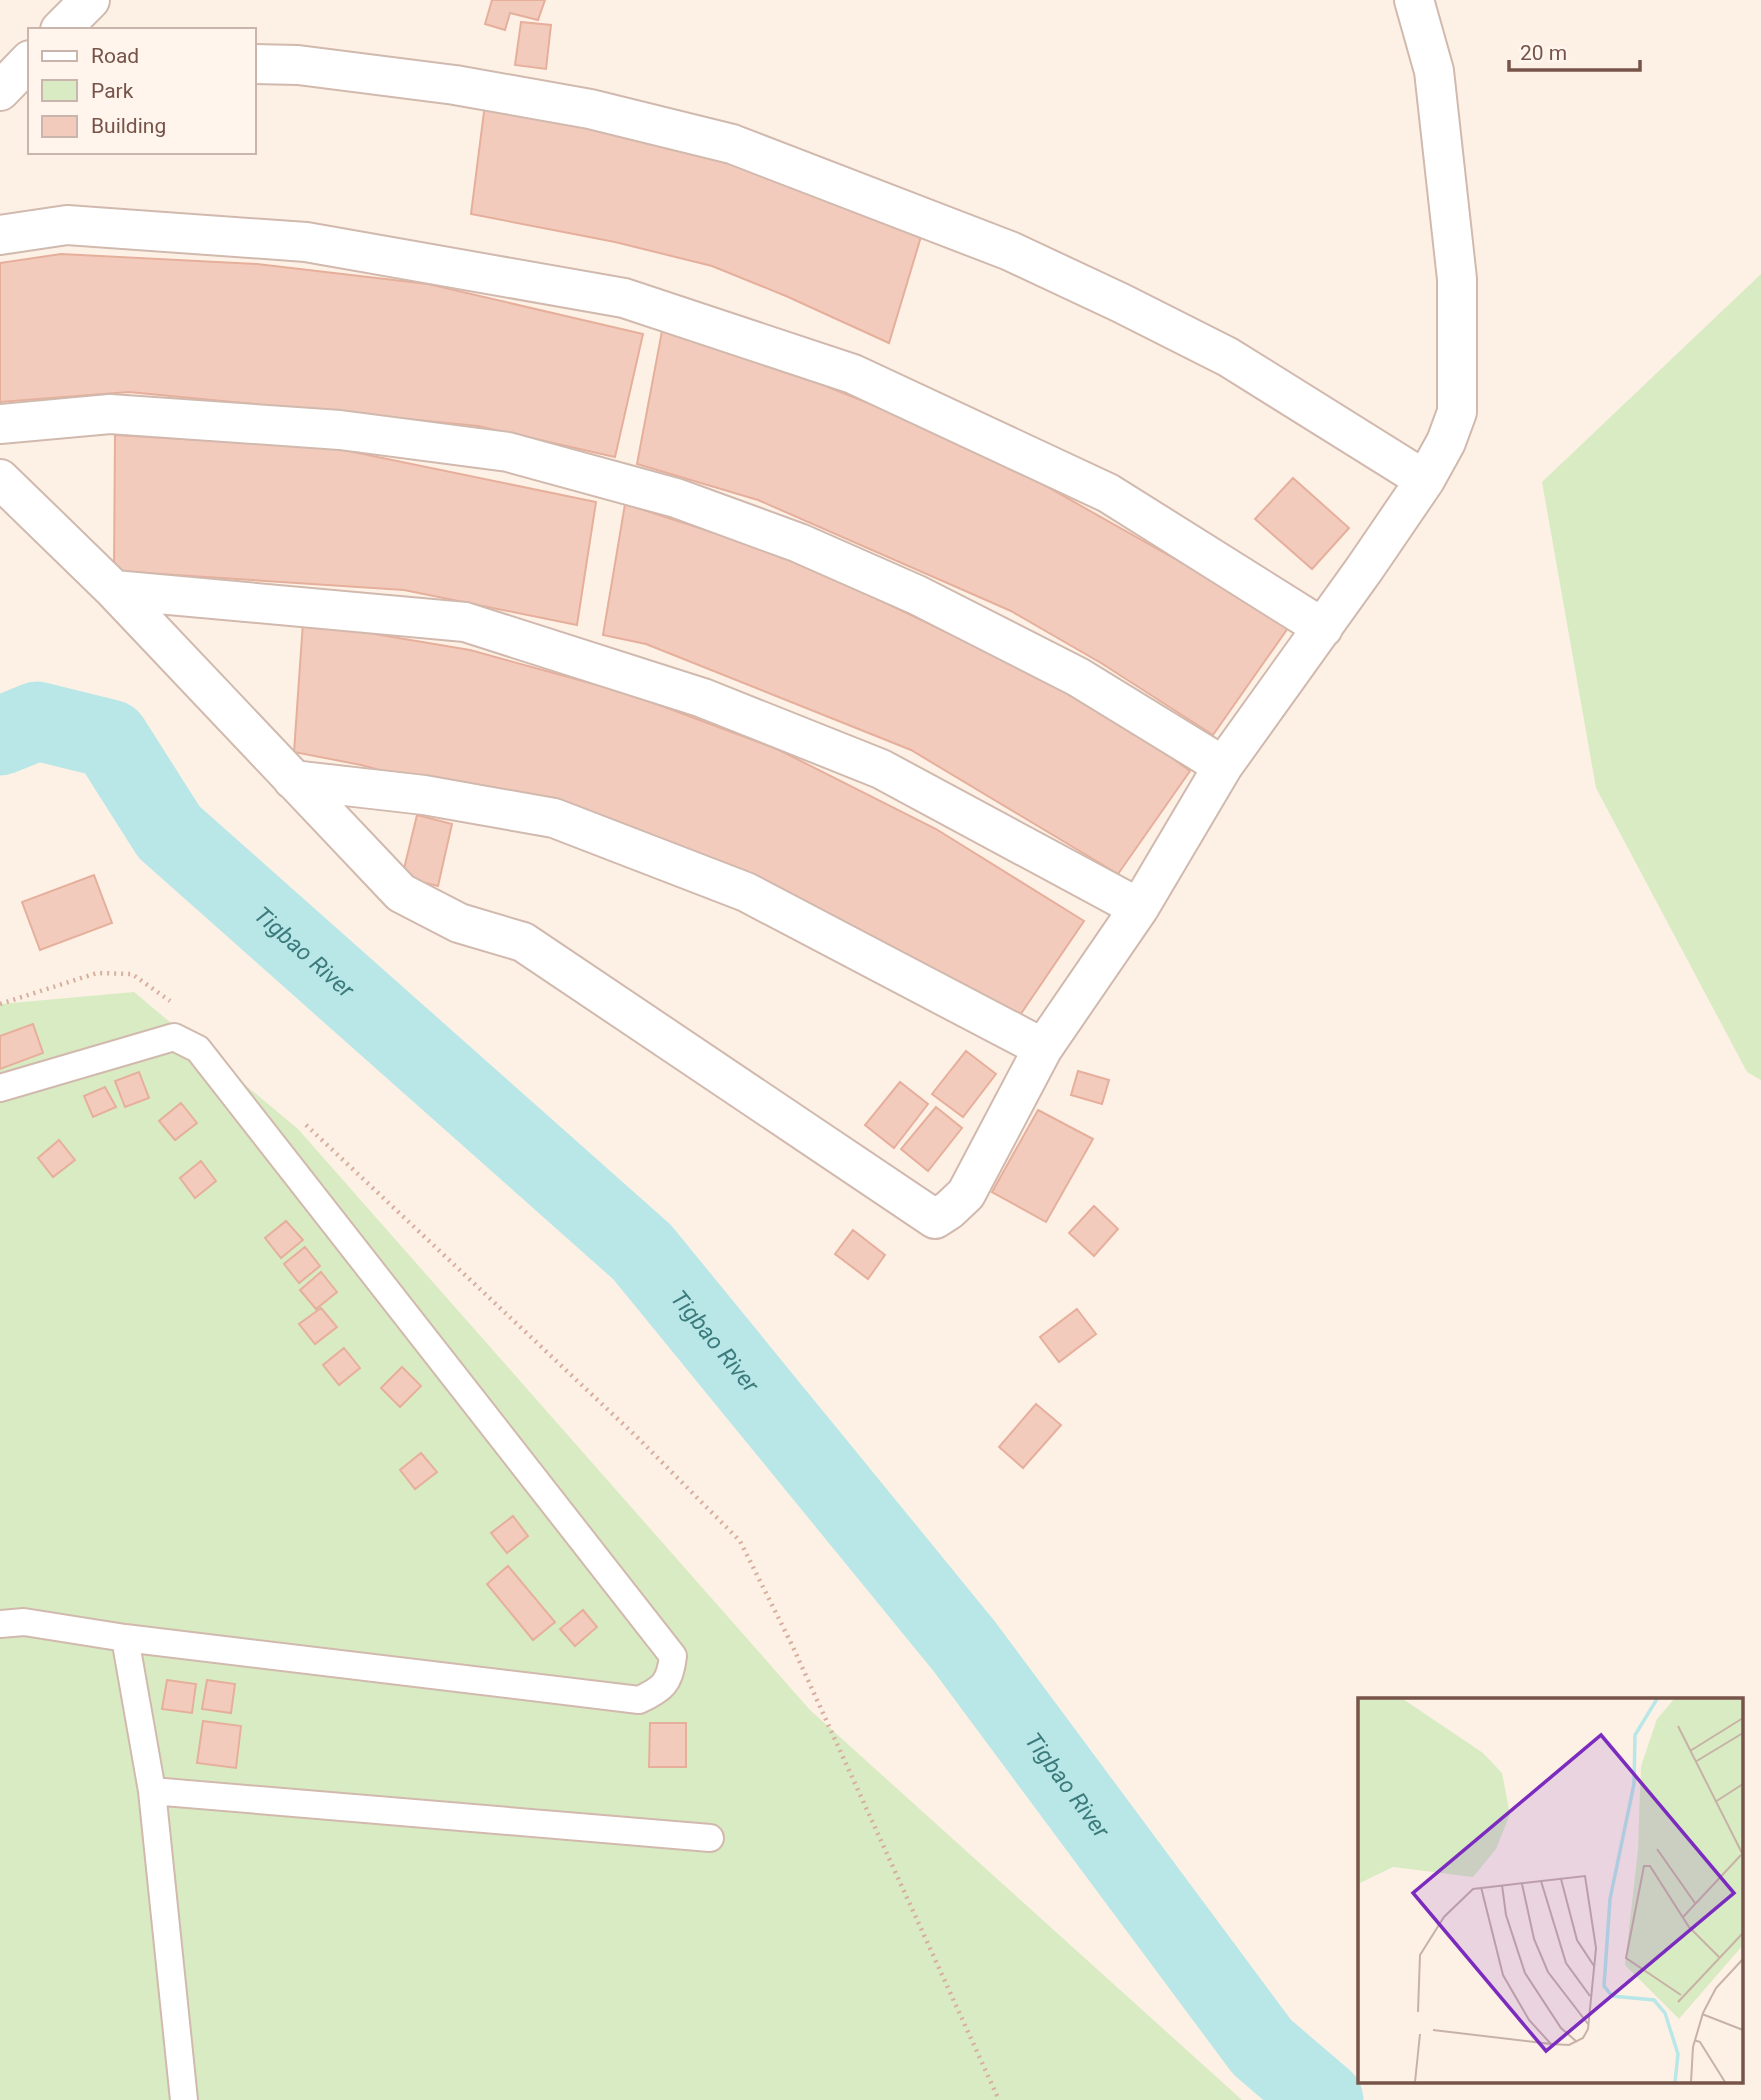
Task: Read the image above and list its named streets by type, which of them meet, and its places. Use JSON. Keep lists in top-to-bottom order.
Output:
{
  "water": ["Tigbao River"],
  "legend": ["Road", "Park", "Building"],
  "scale_bar": "20 m"
}
